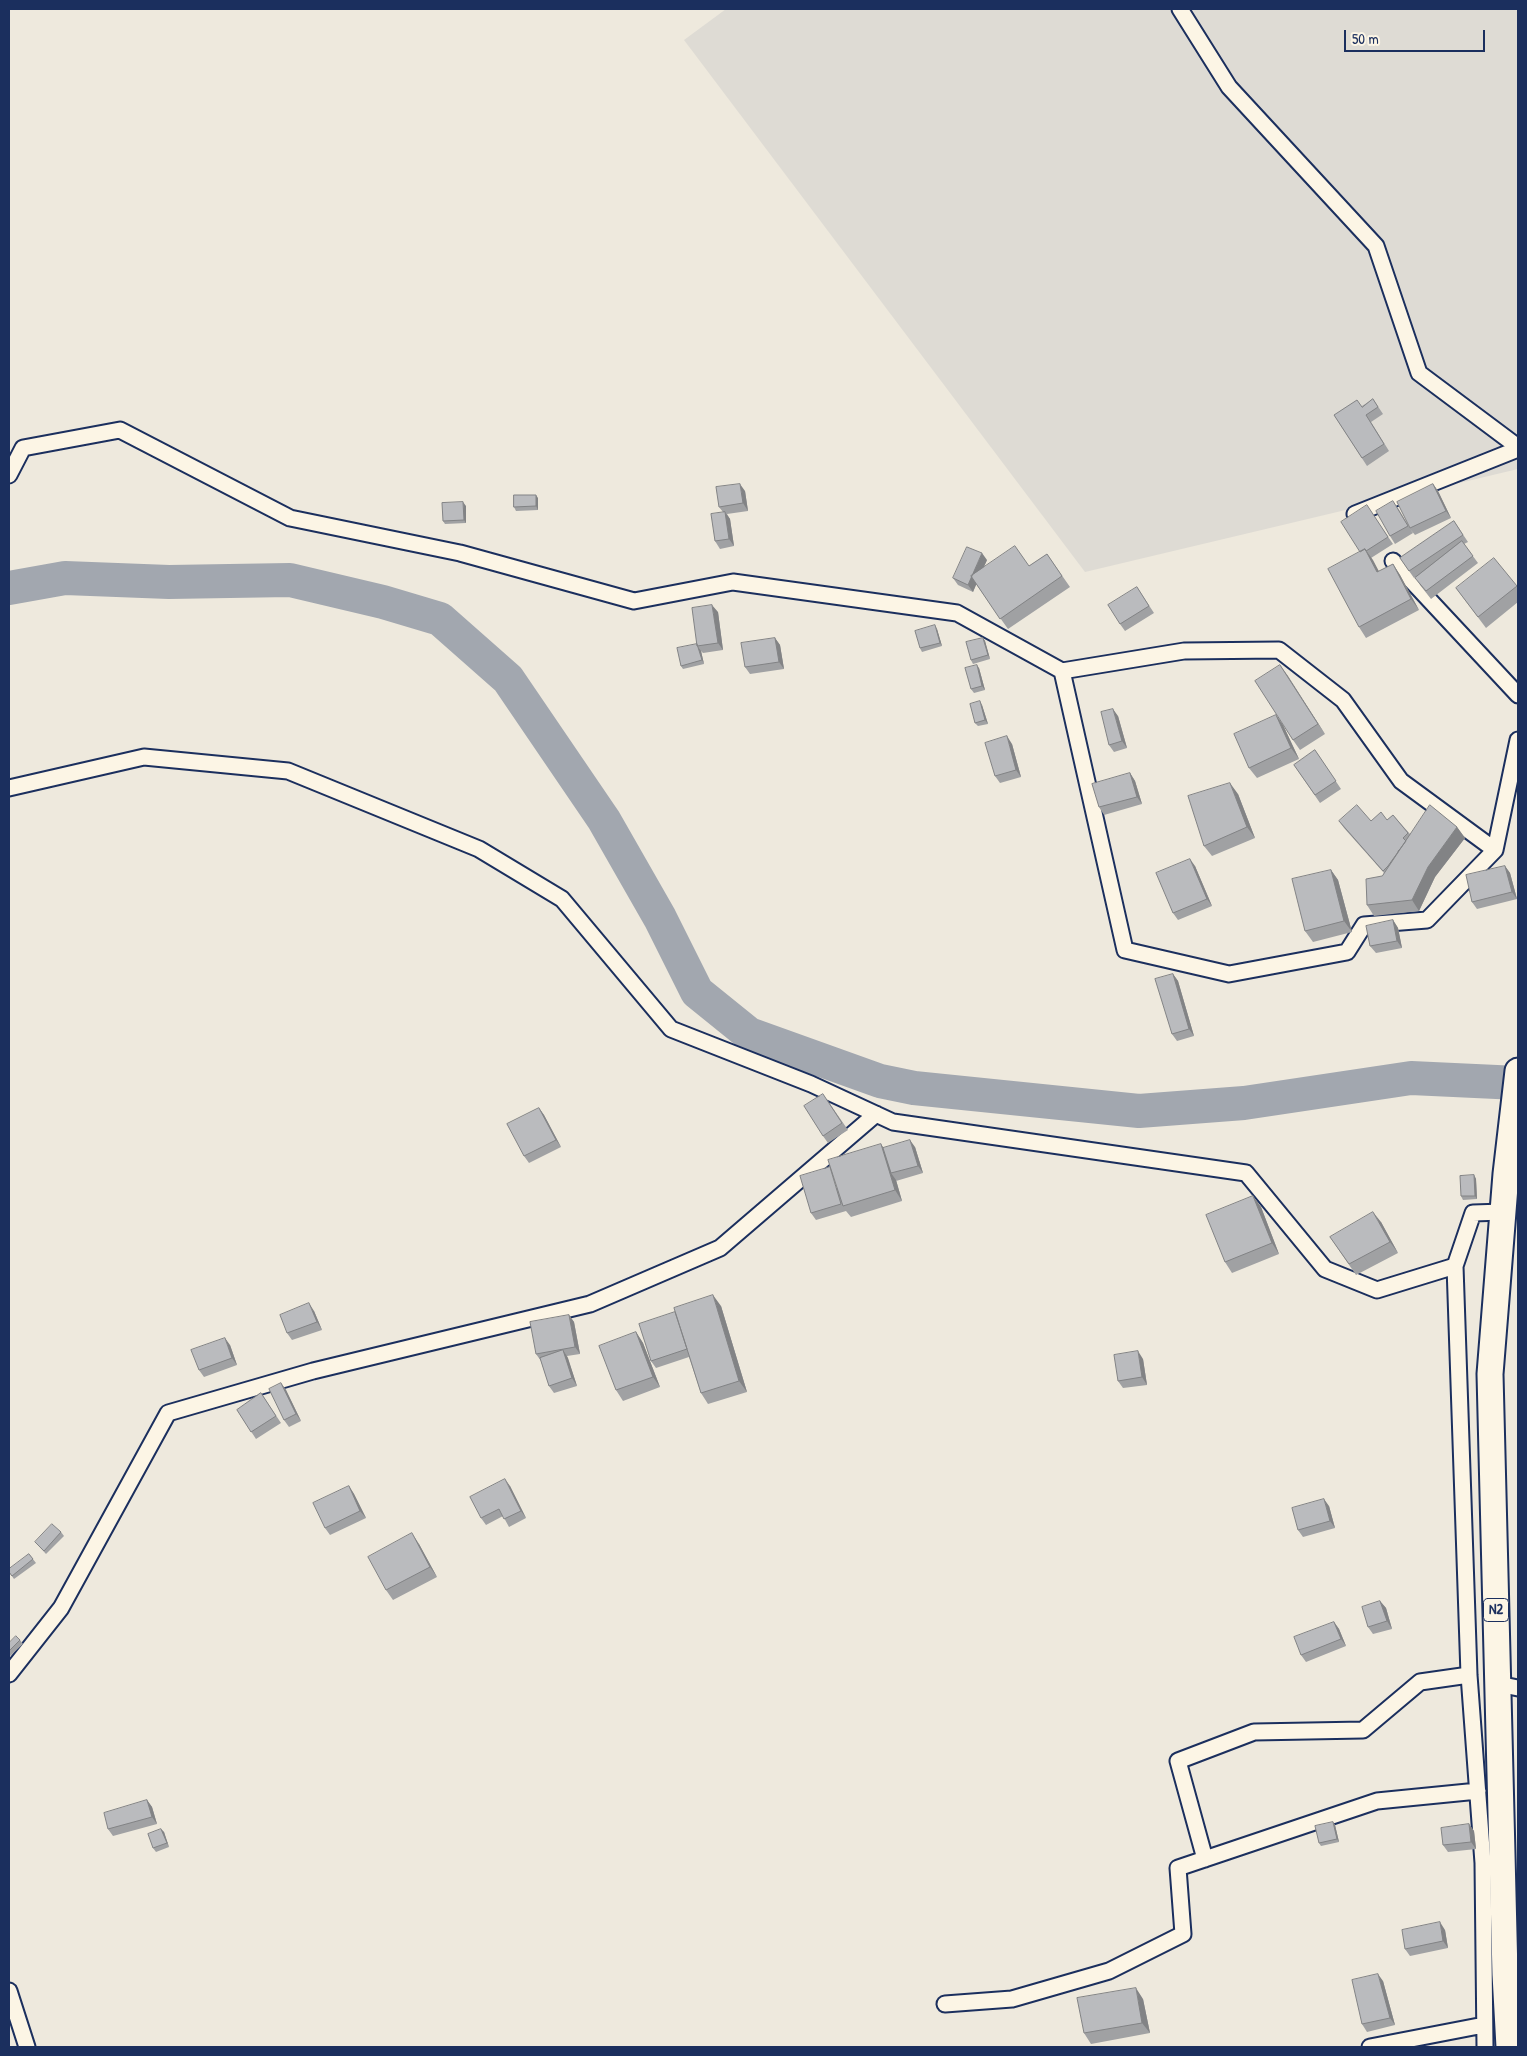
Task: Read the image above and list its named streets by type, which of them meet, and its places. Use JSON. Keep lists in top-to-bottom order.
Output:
{
  "streets": {
    "highway": ["N2"]
  },
  "scale_bar": "50 m"
}
